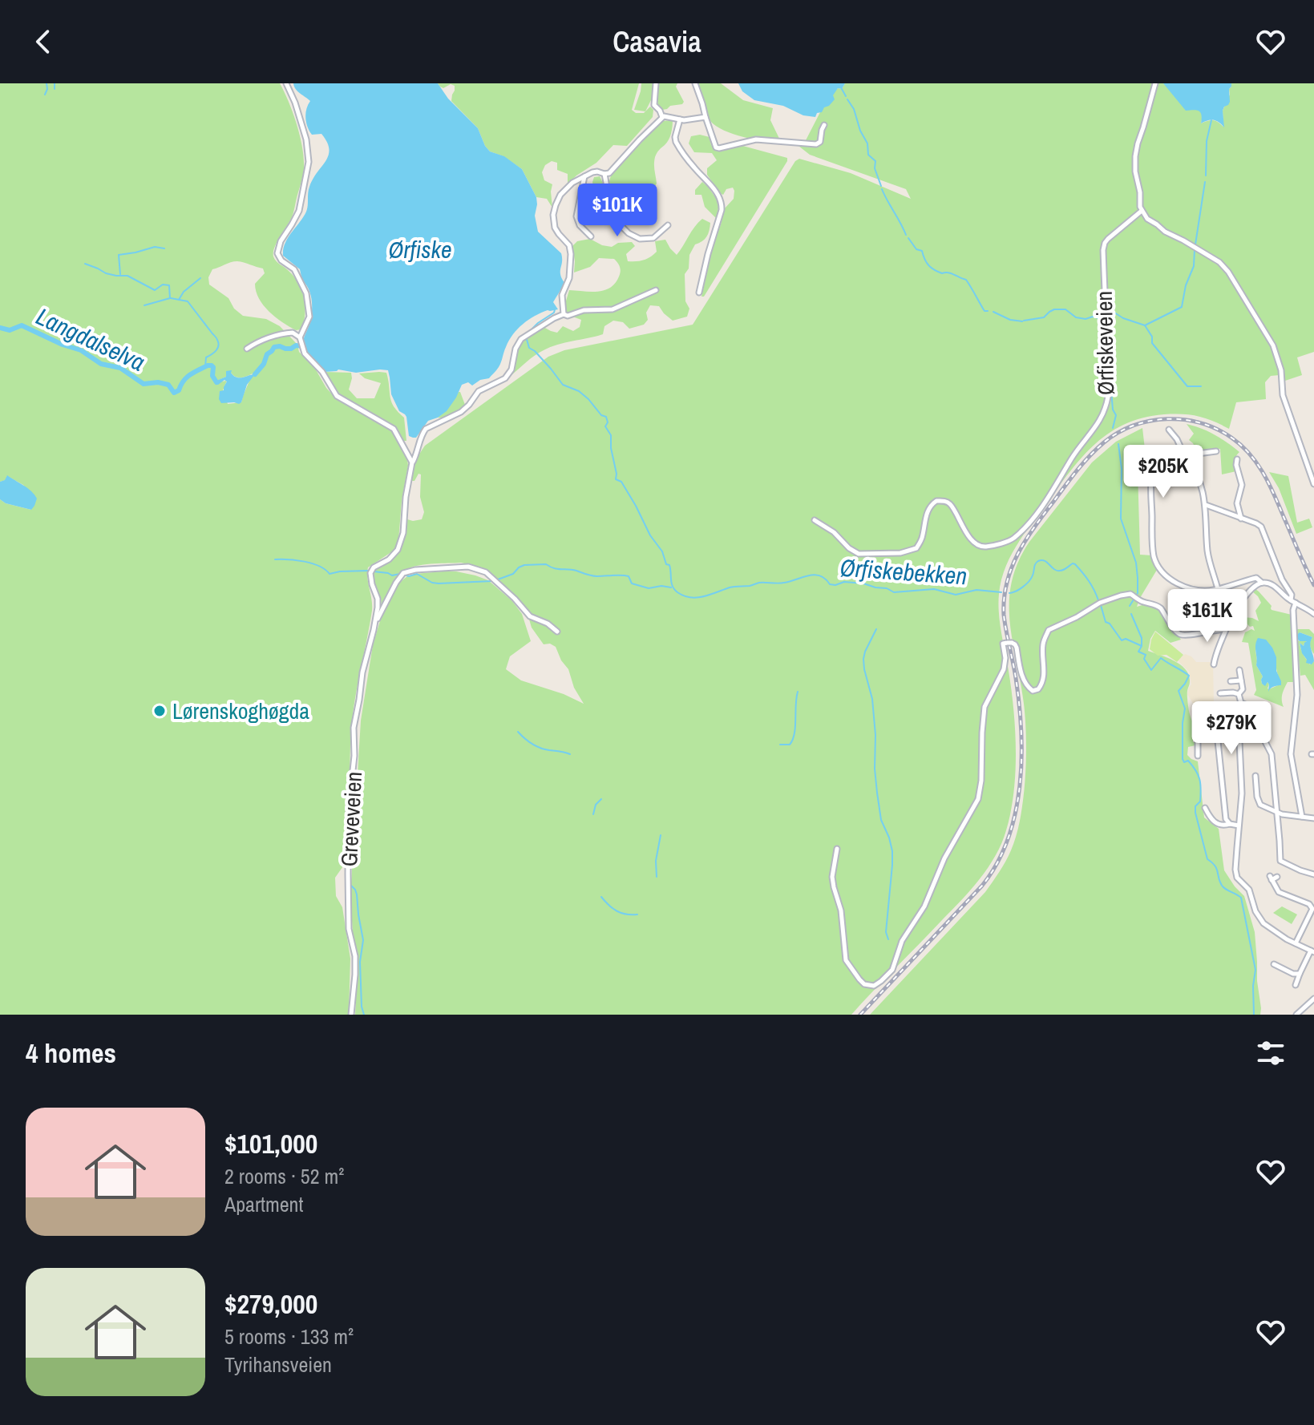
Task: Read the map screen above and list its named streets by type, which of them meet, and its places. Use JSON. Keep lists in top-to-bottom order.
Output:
{
  "streets": {
    "street": ["Ørfiskeveien", "Greveveien"]
  },
  "water": ["Ørfiske", "Langdalselva", "Ørfiskebekken"],
  "places": ["Lørenskoghøgda"],
  "page": {
    "header": "Casavia",
    "price": [
      "$101K",
      "$205K",
      "$161K",
      "$279K"
    ],
    "heading": "4 homes",
    "list": [
      {
        "name": "$101,000",
        "note": "2 rooms · 52 m² · Apartment"
      },
      {
        "name": "$279,000",
        "note": "5 rooms · 133 m² · Tyrihansveien"
      }
    ]
  }
}
